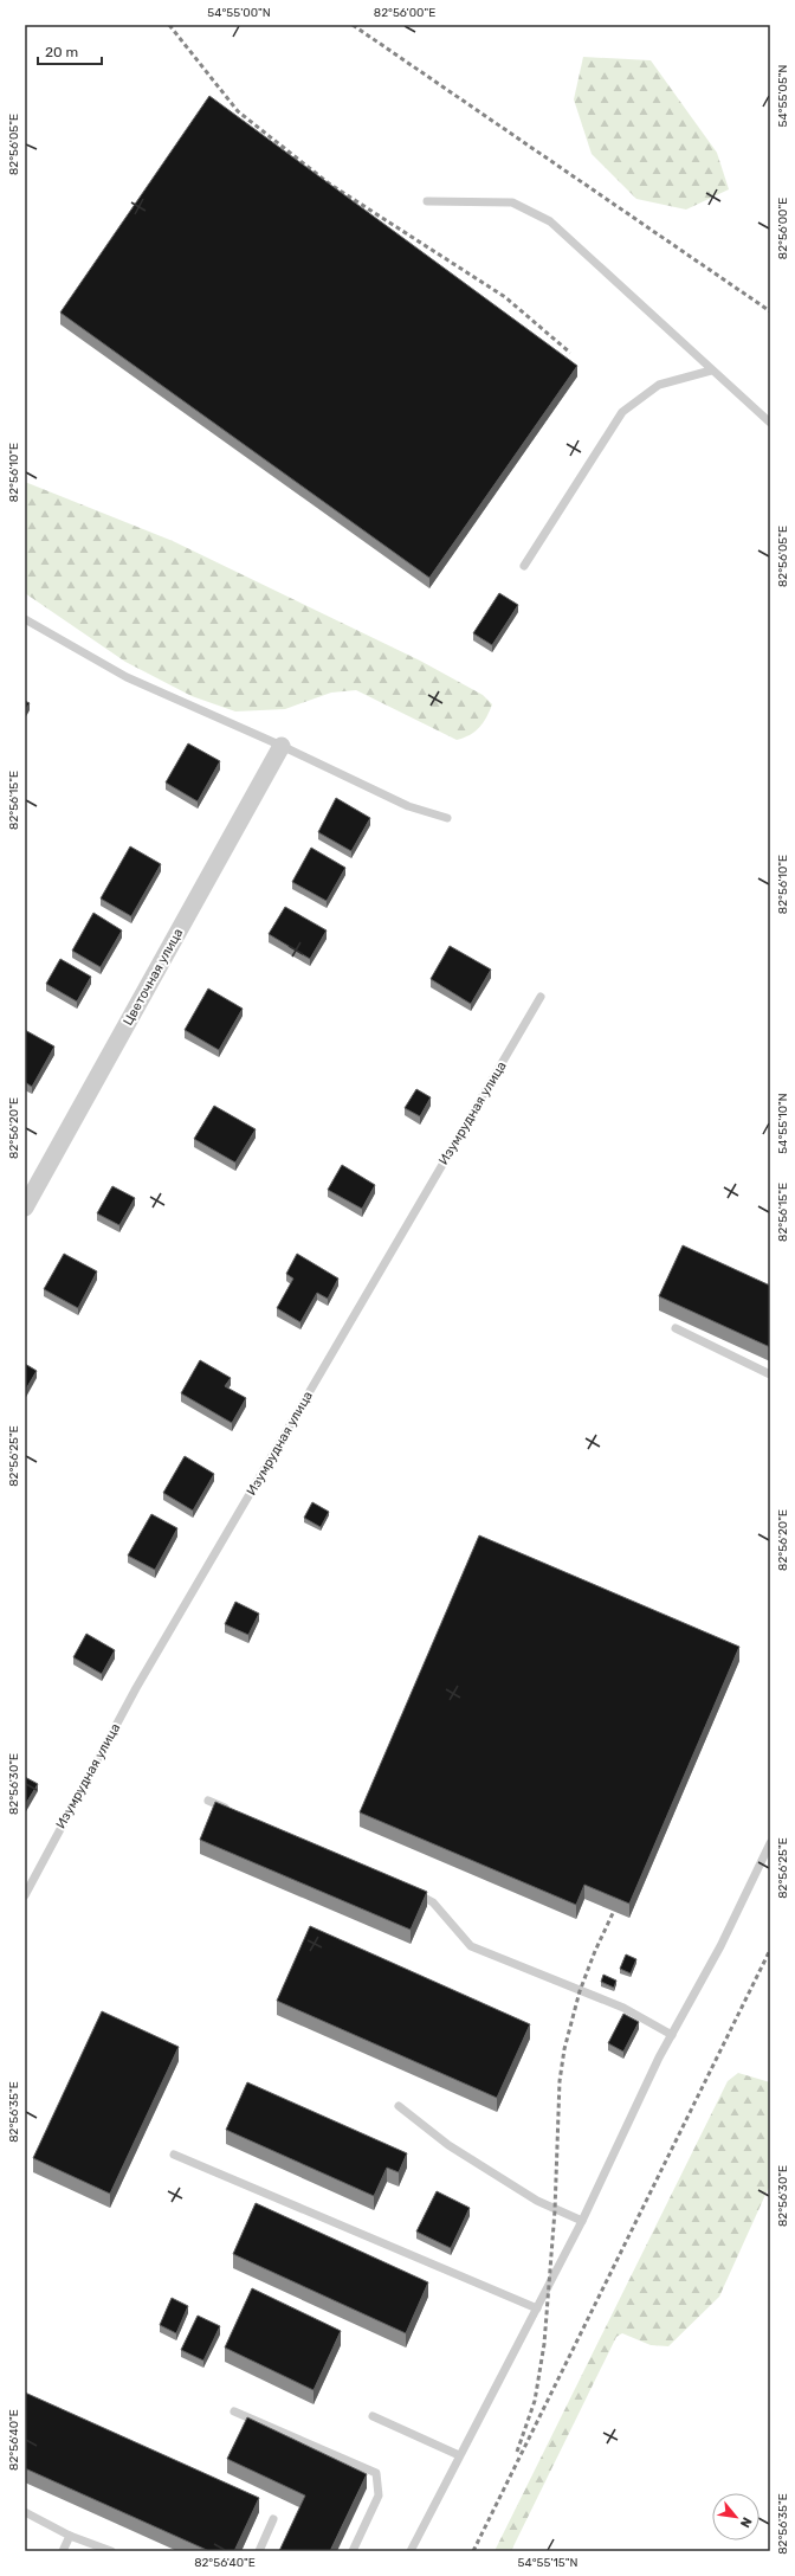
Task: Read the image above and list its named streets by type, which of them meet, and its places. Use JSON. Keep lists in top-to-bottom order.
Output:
{
  "streets": {
    "street": ["Цветочная улица"],
    "lane": ["Изумрудная улица"]
  },
  "scale_bar": "20 m",
  "north": "bottom right",
  "coordinates": [
    "54°55'00\"N",
    "82°56'00\"E",
    "54°55'05\"N",
    "82°56'05\"E",
    "82°56'10\"E",
    "82°56'15\"E",
    "54°55'10\"N",
    "82°56'20\"E",
    "82°56'25\"E",
    "82°56'30\"E",
    "82°56'35\"E",
    "82°56'40\"E",
    "54°55'15\"N"
  ]
}
